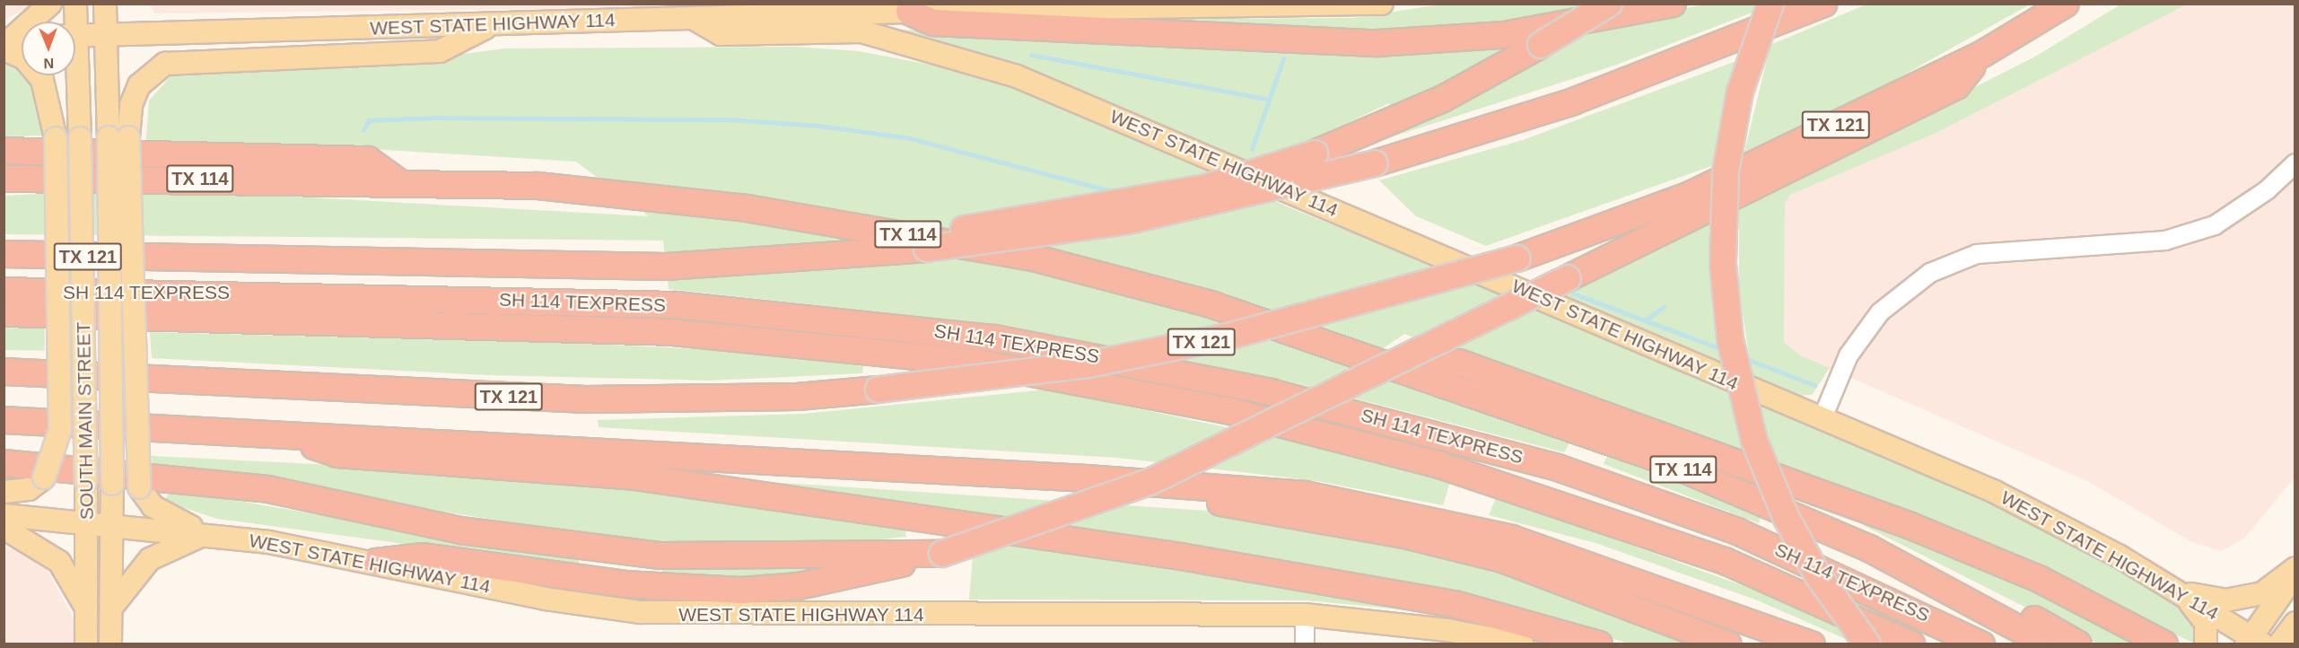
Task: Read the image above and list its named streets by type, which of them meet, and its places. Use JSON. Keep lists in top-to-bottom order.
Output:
{
  "streets": {
    "highway": ["TX 121", "TX 114", "SH 114 TEXPRESS"],
    "main road": ["WEST STATE HIGHWAY 114", "SOUTH MAIN STREET"]
  },
  "crossings": [
    ["WEST STATE HIGHWAY 114", "SOUTH MAIN STREET"]
  ],
  "north": "bottom"
}
